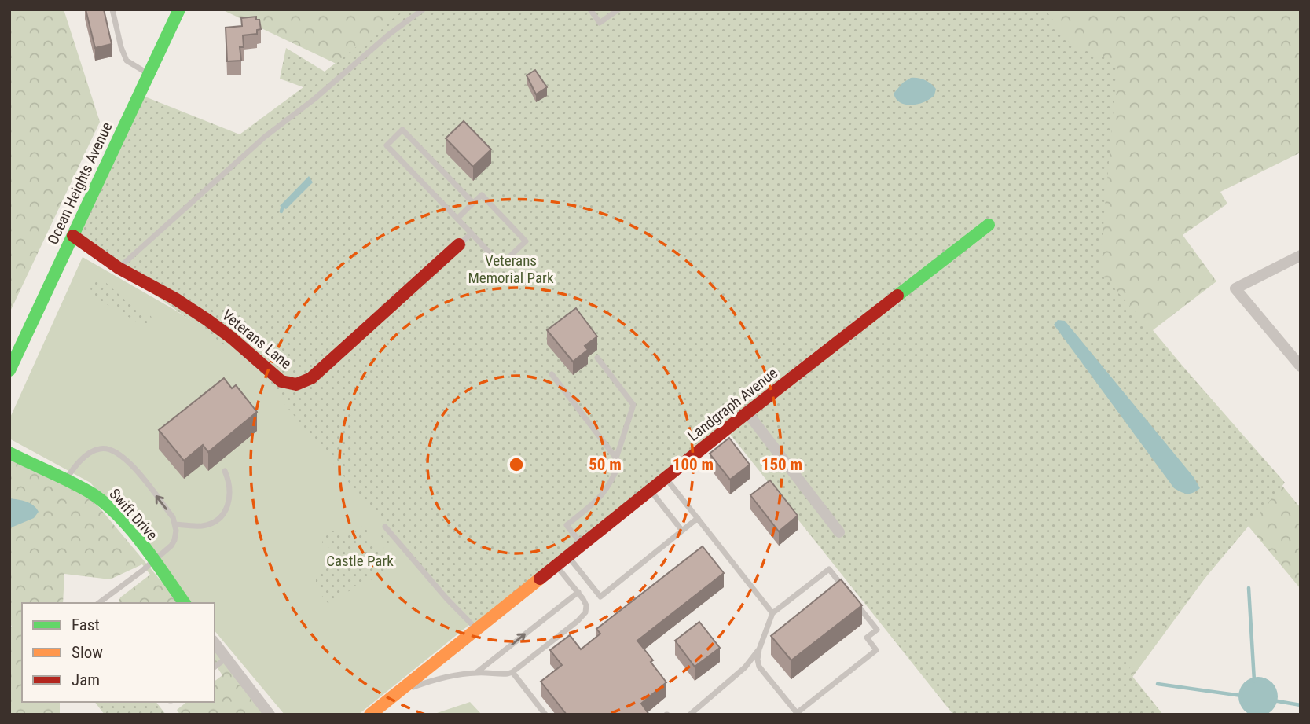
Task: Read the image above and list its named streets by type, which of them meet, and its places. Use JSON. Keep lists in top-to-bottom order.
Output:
{
  "streets": {
    "street": [
      "Ocean Heights Avenue",
      "Veterans Lane",
      "Landgraph Avenue",
      "Swift Drive"
    ]
  },
  "crossings": [
    ["Ocean Heights Avenue", "Veterans Lane"]
  ],
  "parks": ["Veterans Memorial Park", "Castle Park"],
  "legend": ["Fast", "Slow", "Jam"],
  "rings": ["50 m", "100 m", "150 m"]
}
